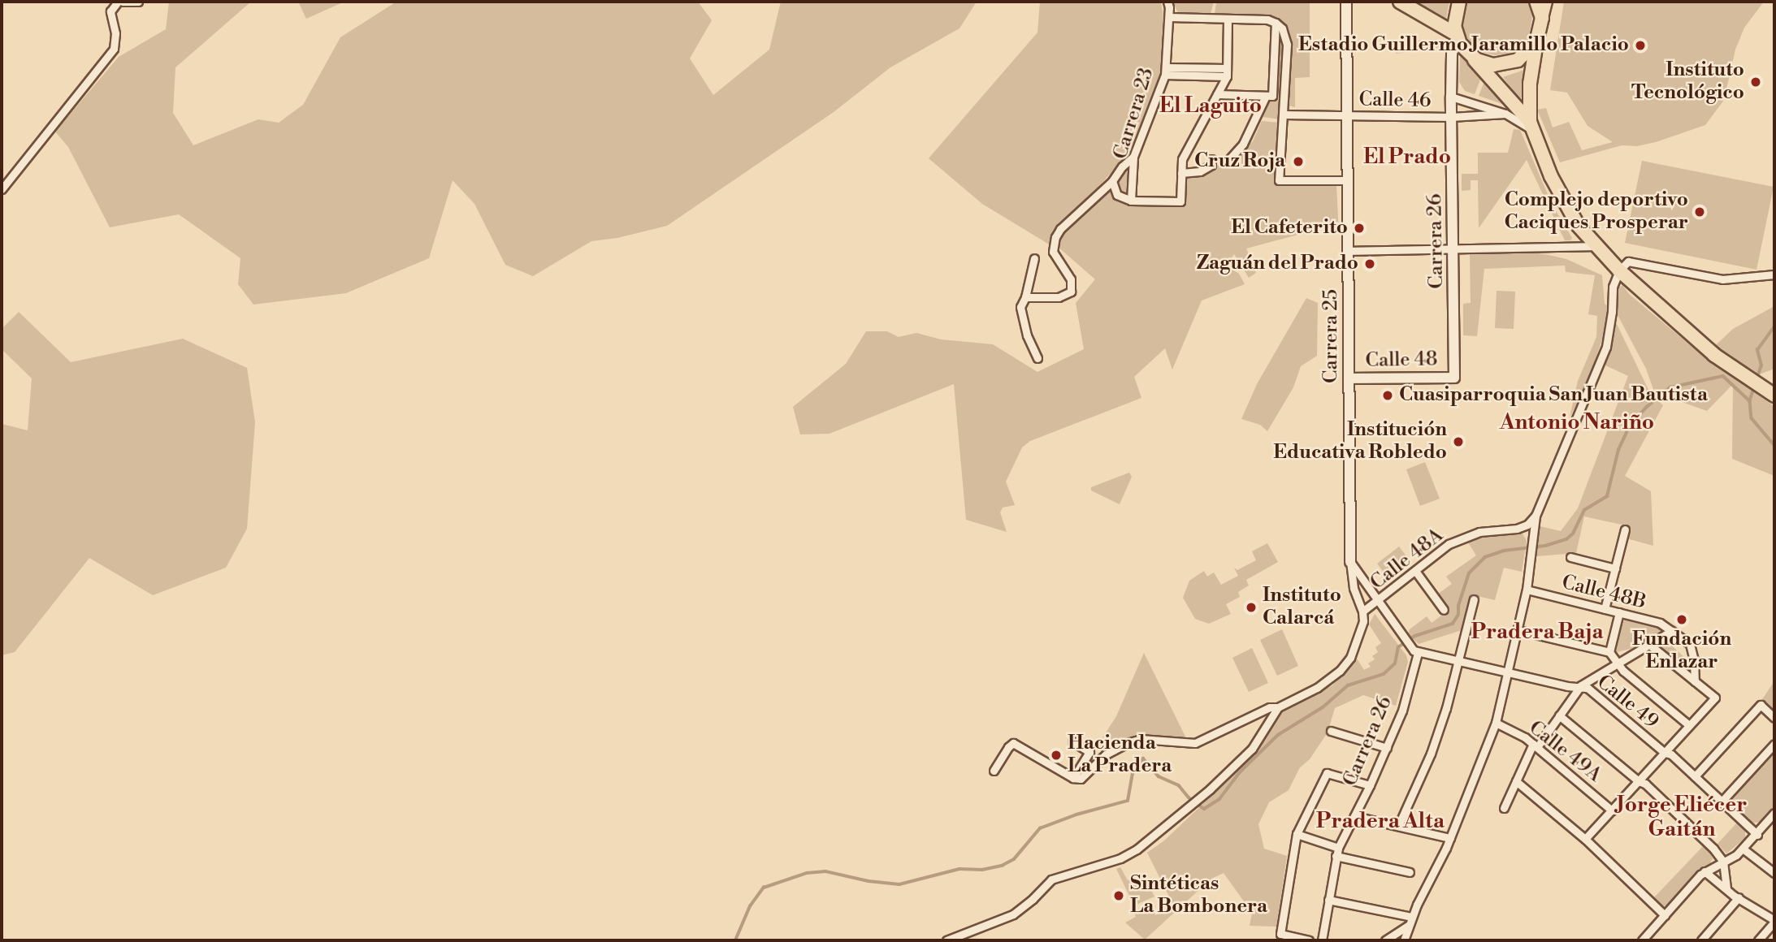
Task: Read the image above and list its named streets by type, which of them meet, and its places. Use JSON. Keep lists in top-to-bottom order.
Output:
{
  "streets": {
    "street": [
      "Calle 46",
      "Carrera 23",
      "Carrera 26",
      "Carrera 25",
      "Calle 48",
      "Calle 48A",
      "Calle 48B",
      "Calle 49",
      "Calle 49A"
    ]
  },
  "crossings": [
    ["Calle 46", "Carrera 26"],
    ["Calle 46", "Carrera 25"],
    ["Carrera 26", "Calle 48"],
    ["Carrera 26", "Calle 49"],
    ["Carrera 25", "Calle 48"]
  ],
  "districts": [
    "El Laguito",
    "El Prado",
    "Antonio Nariño",
    "Pradera Baja",
    "Jorge Eliécer Gaitán",
    "Pradera Alta"
  ],
  "places": [
    "Estadio Guillermo Jaramillo Palacio",
    "Instituto Tecnológico",
    "Cruz Roja",
    "Complejo deportivo Caciques Prosperar",
    "El Cafeterito",
    "Zaguán del Prado",
    "Cuasiparroquia San Juan Bautista",
    "Institución Educativa Robledo",
    "Instituto Calarcá",
    "Fundación Enlazar",
    "Hacienda La Pradera",
    "Sintéticas La Bombonera"
  ]
}
